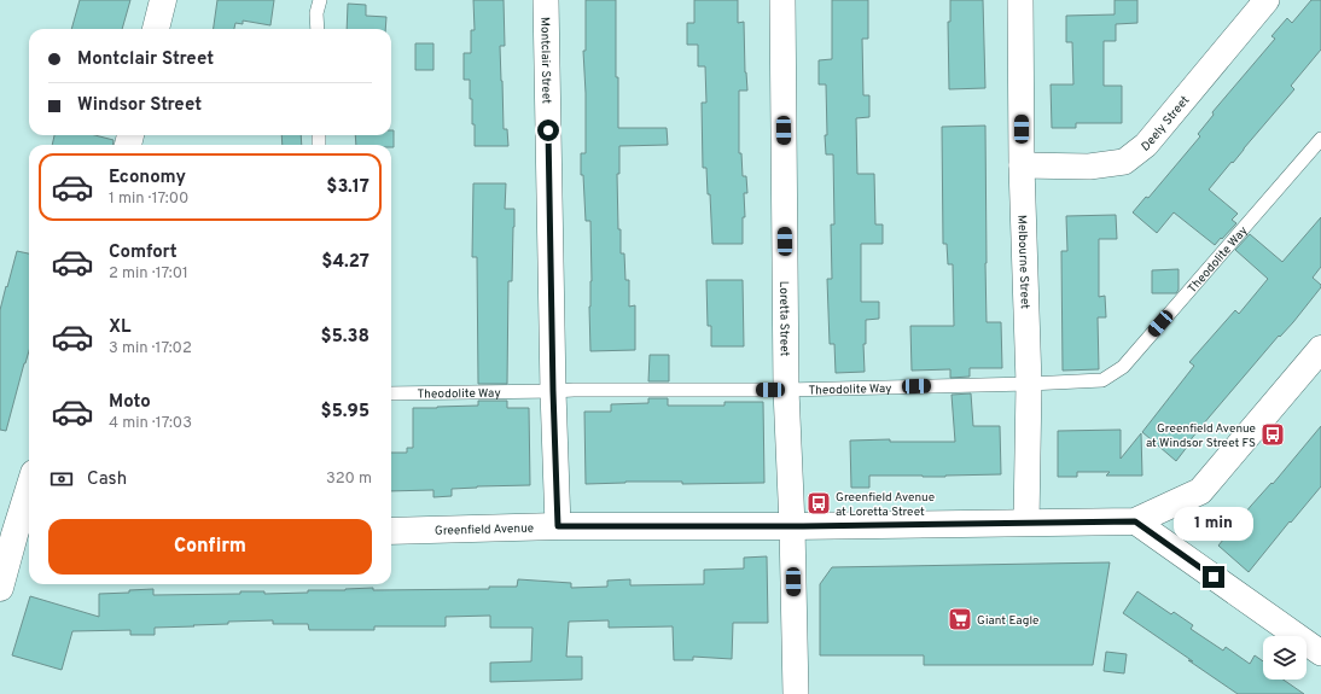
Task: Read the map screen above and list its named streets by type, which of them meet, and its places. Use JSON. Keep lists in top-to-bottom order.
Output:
{
  "streets": {
    "main road": ["Greenfield Avenue"],
    "street": [
      "Montclair Street",
      "Deely Street",
      "Melbourne Street",
      "Loretta Street"
    ],
    "lane": ["Theodolite Way"]
  },
  "crossings": [
    ["Montclair Street", "Theodolite Way"],
    ["Montclair Street", "Greenfield Avenue"],
    ["Deely Street", "Melbourne Street"],
    ["Theodolite Way", "Melbourne Street"],
    ["Theodolite Way", "Loretta Street"],
    ["Melbourne Street", "Greenfield Avenue"],
    ["Loretta Street", "Greenfield Avenue"]
  ],
  "places": {
    "bus stop": ["Greenfield Avenue at Windsor Street FS", "Greenfield Avenue at Loretta Street"],
    "supermarket": ["Giant Eagle"]
  },
  "page": {
    "banner": ["Montclair Street", "Windsor Street"],
    "list": [
      {
        "name": "Economy",
        "note": "1 min · 17:00",
        "value": "$3.17"
      },
      {
        "name": "Comfort",
        "note": "2 min · 17:01",
        "value": "$4.27"
      },
      {
        "name": "XL",
        "note": "3 min · 17:02",
        "value": "$5.38"
      },
      {
        "name": "Moto",
        "note": "4 min · 17:03",
        "value": "$5.95"
      }
    ],
    "pay": ["Cash", "320 m"],
    "bubble": "1 min",
    "buttons": "Confirm"
  }
}
